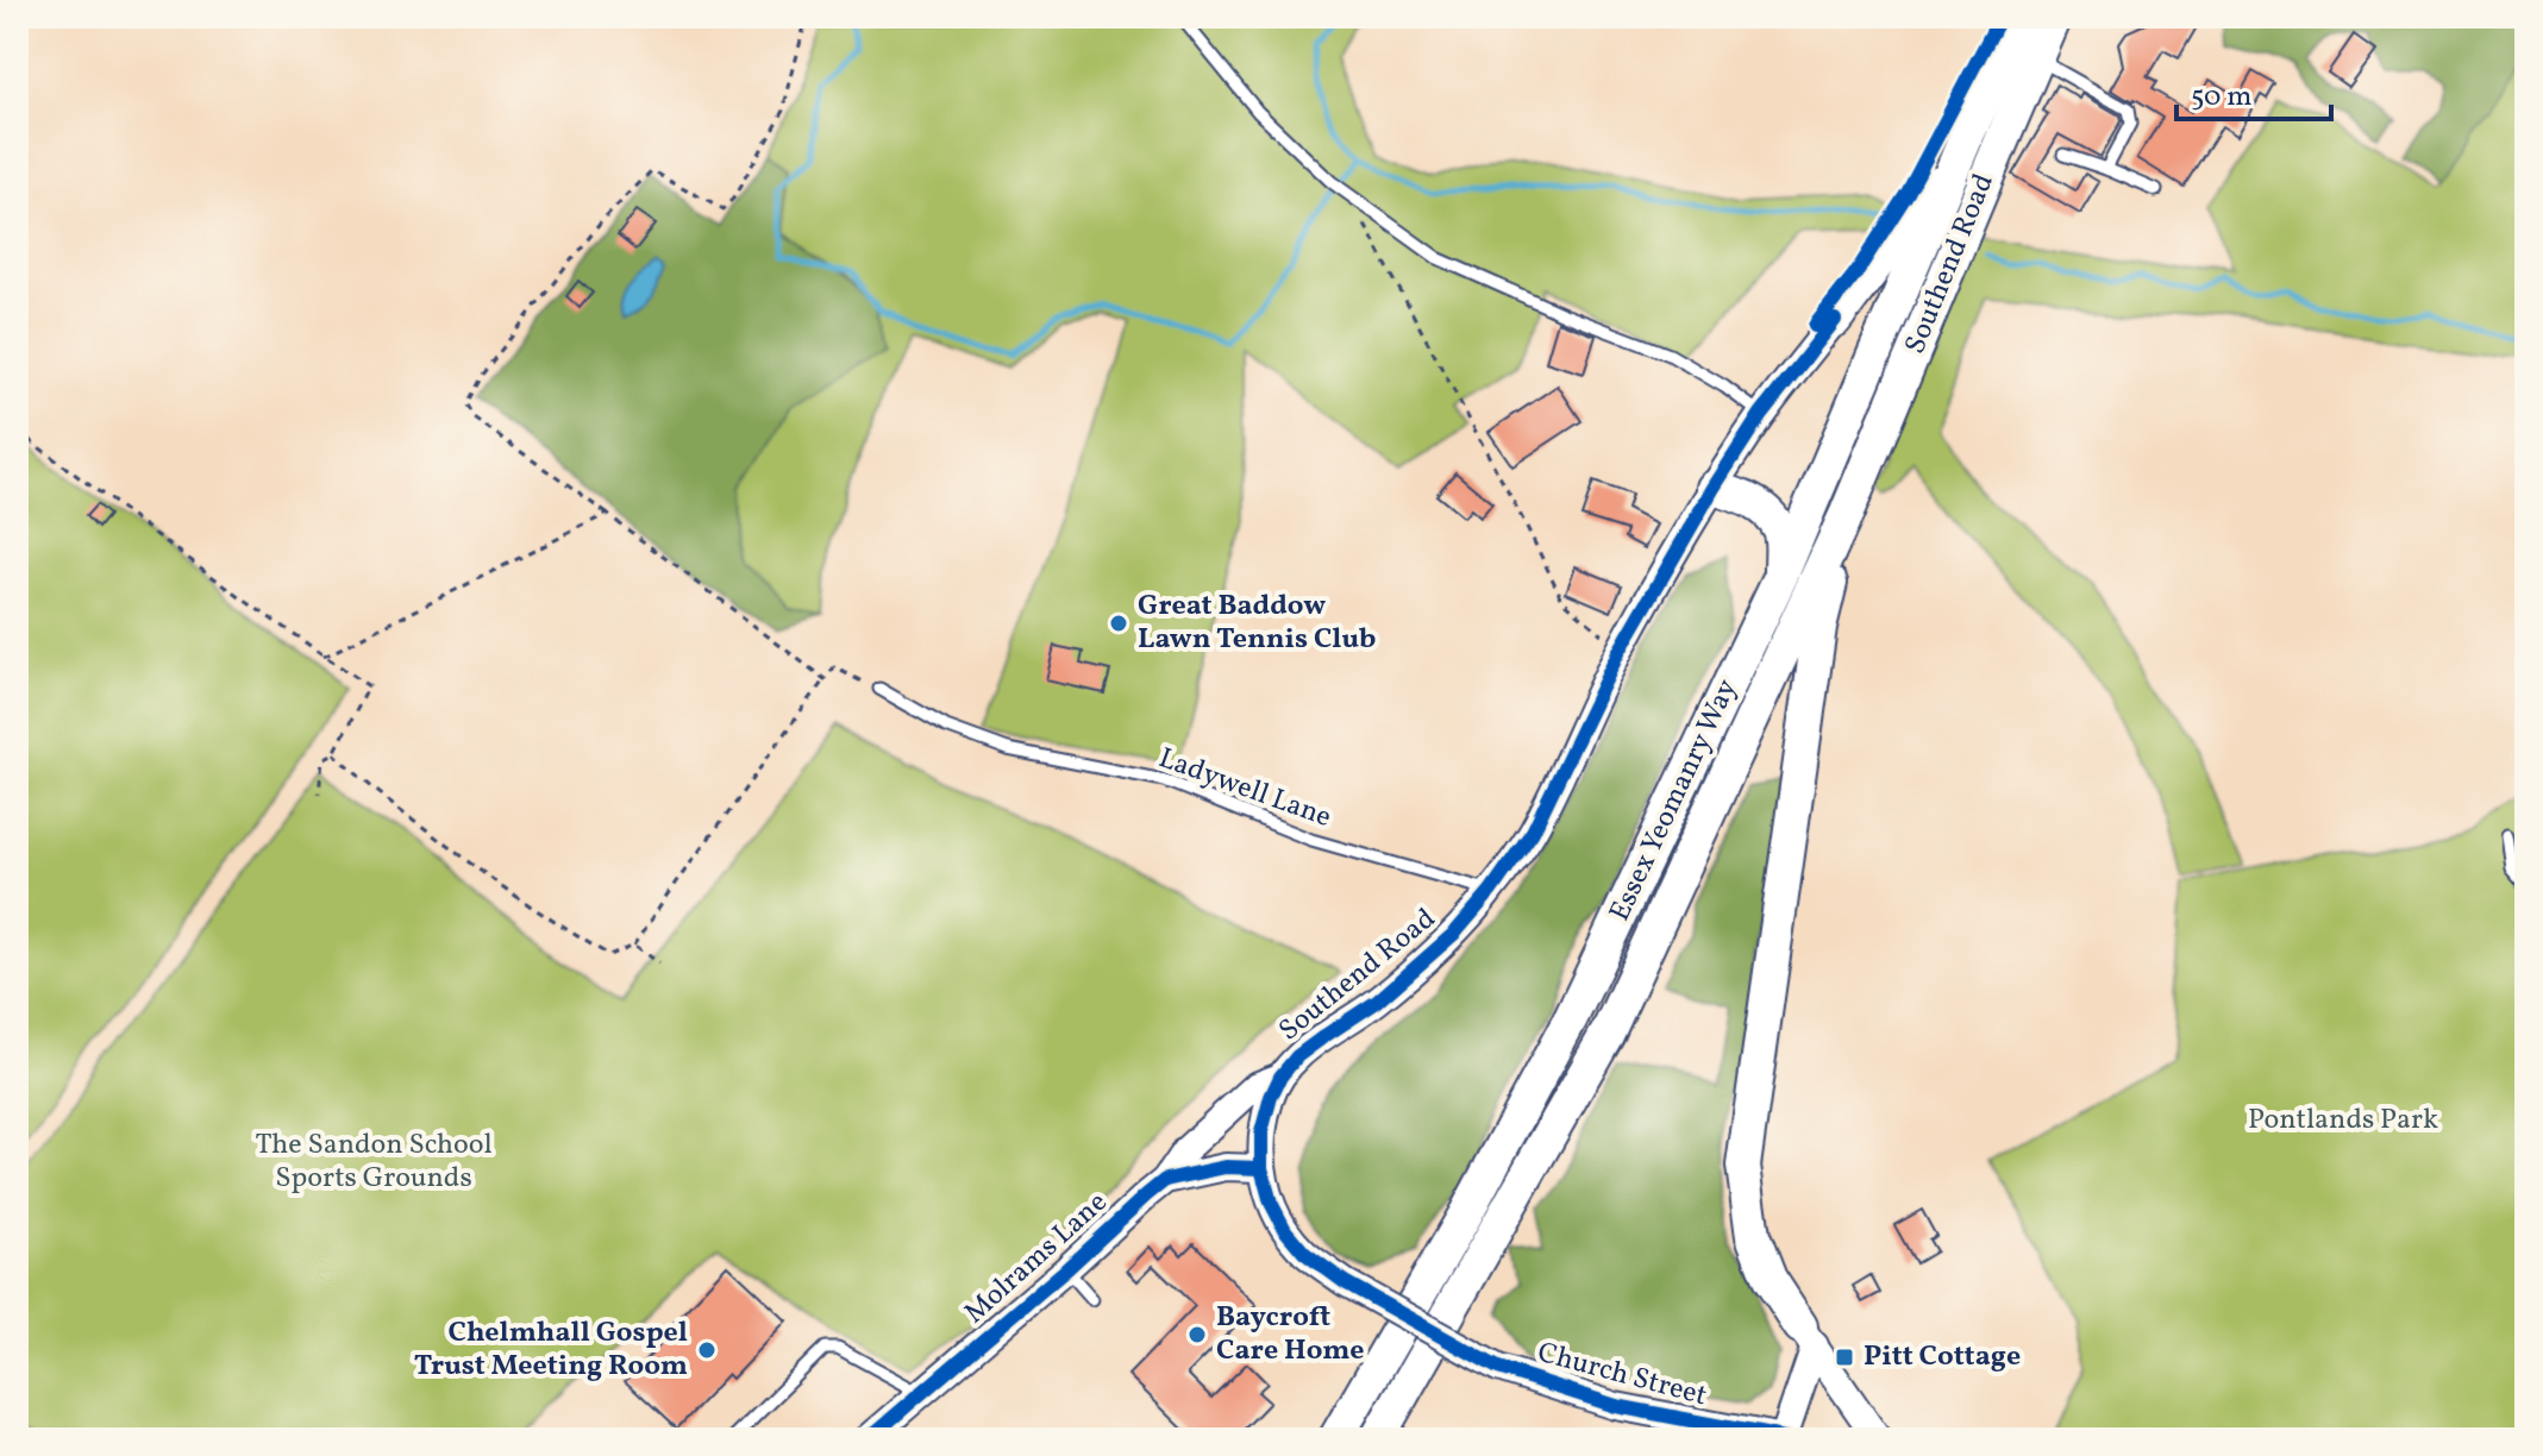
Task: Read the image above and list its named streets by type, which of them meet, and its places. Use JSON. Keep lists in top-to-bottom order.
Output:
{
  "streets": {
    "main road": ["Southend Road", "Essex Yeomanry Way"],
    "street": ["Molrams Lane", "Church Street"],
    "lane": ["Ladywell Lane"]
  },
  "crossings": [
    ["Southend Road", "Ladywell Lane"],
    ["Southend Road", "Essex Yeomanry Way"],
    ["Southend Road", "Molrams Lane"],
    ["Southend Road", "Church Street"]
  ],
  "parks": ["Pontlands Park", "The Sandon School Sports Grounds"],
  "places": {
    "other": ["Great Baddow Lawn Tennis Club", "Baycroft Care Home", "Chelmhall Gospel Trust Meeting Room"],
    "transit": ["Pitt Cottage"]
  },
  "scale_bar": "50 m"
}
